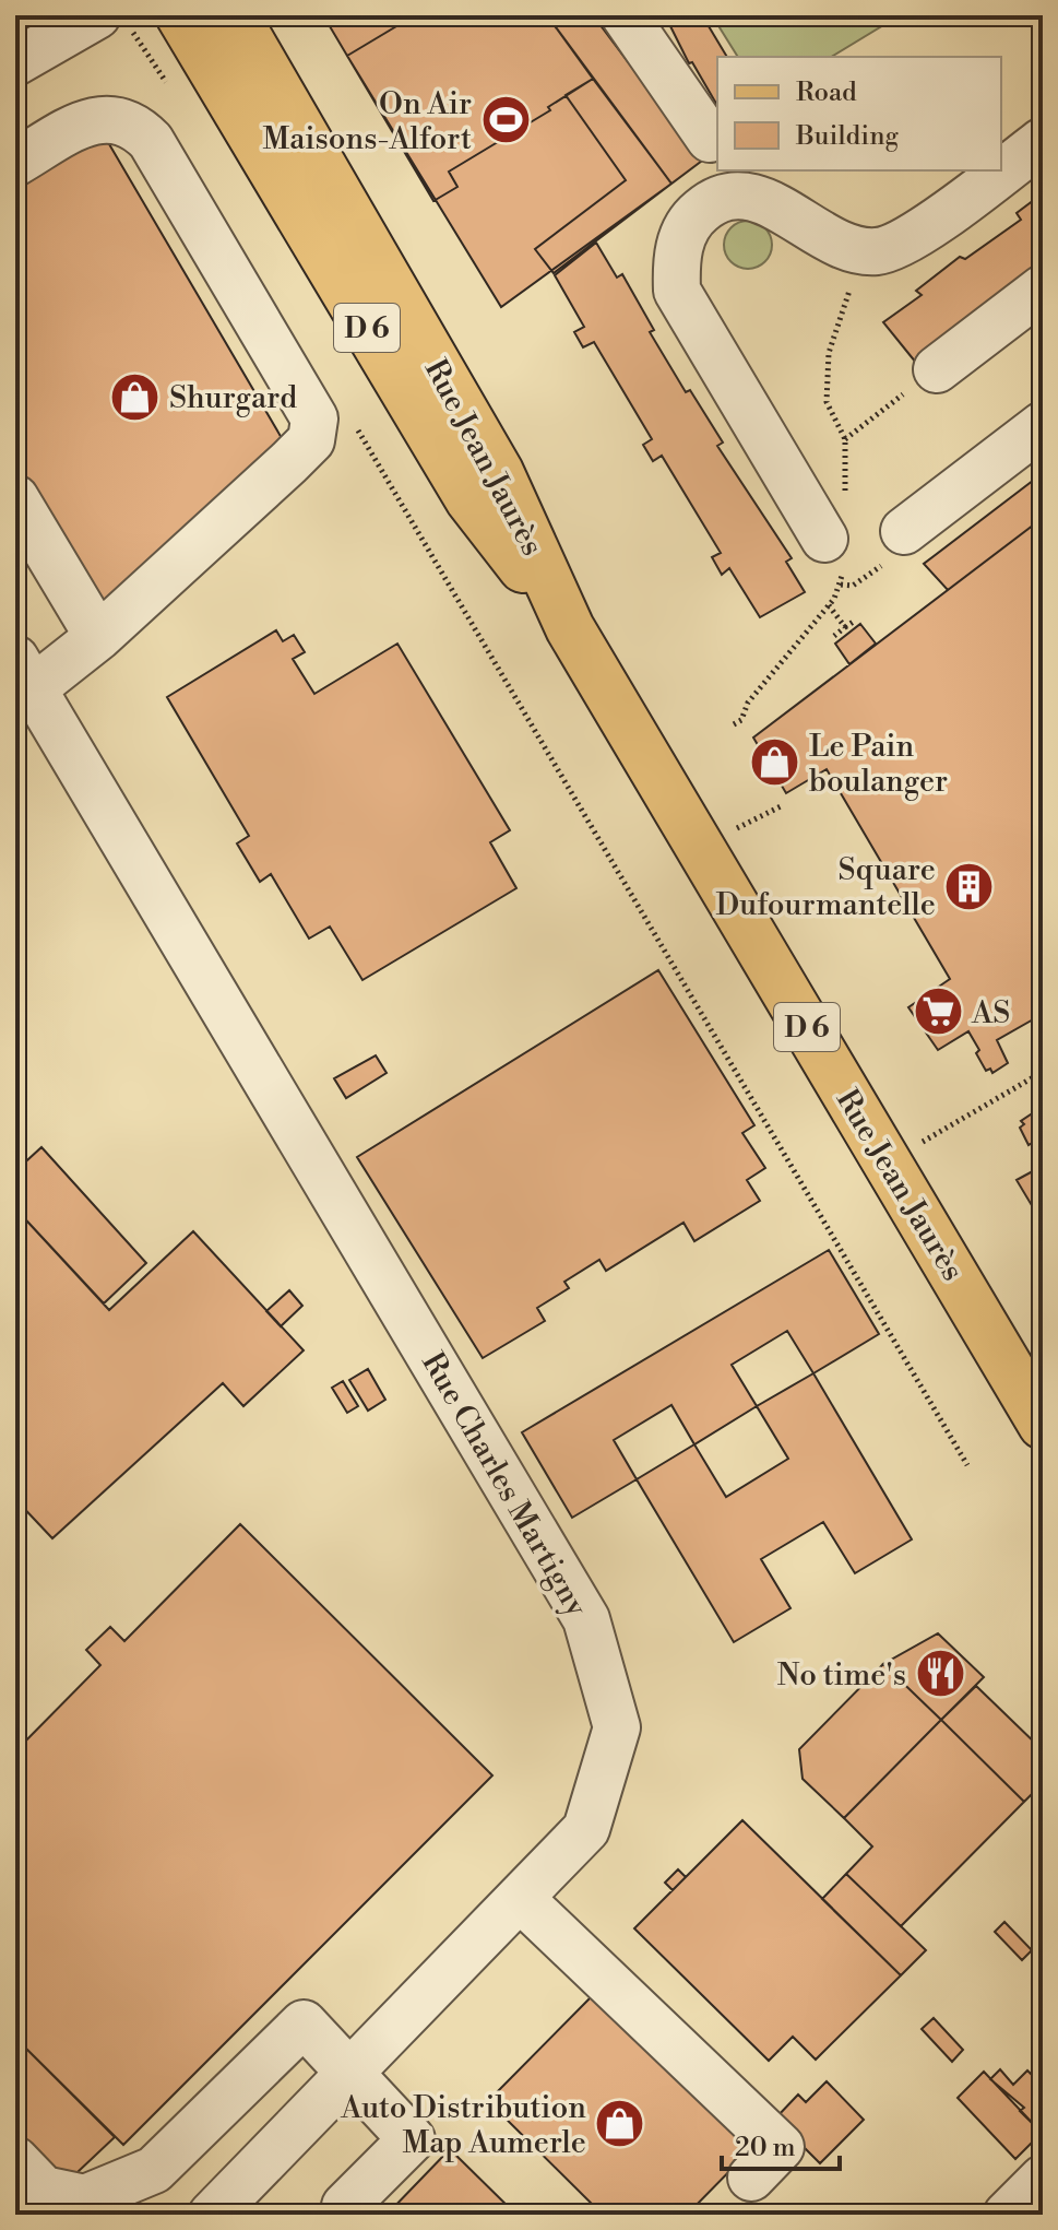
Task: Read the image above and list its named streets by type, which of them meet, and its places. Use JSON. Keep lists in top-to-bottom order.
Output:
{
  "streets": {
    "main road": ["D 6", "Rue Jean Jaurès"],
    "street": ["Rue Charles Martigny"]
  },
  "places": {
    "sports": ["On Air Maisons-Alfort"],
    "shop": ["Shurgard", "Le Pain boulanger", "Auto Distribution Map Aumerle"],
    "building": ["Square Dufourmantelle"],
    "supermarket": ["AS"],
    "restaurant": ["No time's"]
  },
  "legend": ["Road", "Building"],
  "scale_bar": "20 m"
}
